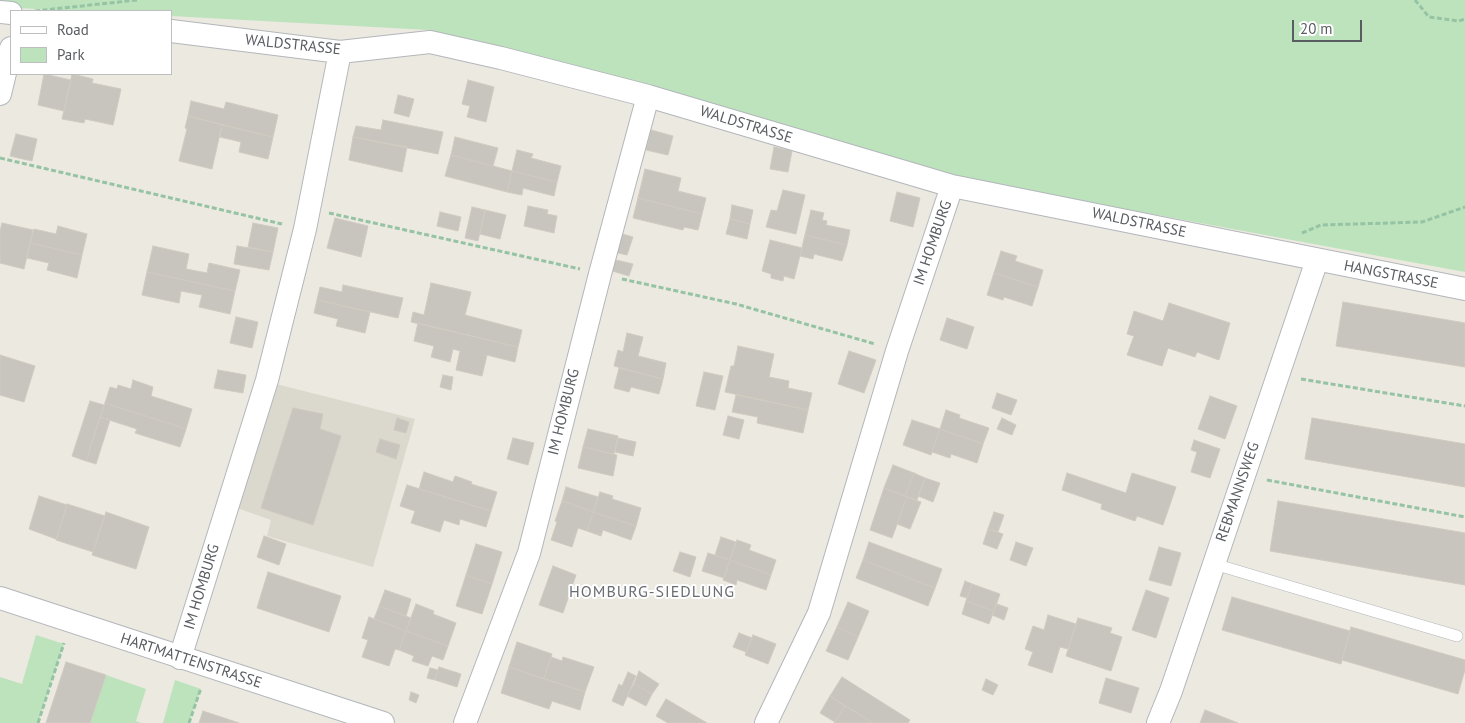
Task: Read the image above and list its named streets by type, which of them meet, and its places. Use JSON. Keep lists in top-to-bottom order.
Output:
{
  "streets": {
    "street": [
      "WALDSTRASSE",
      "IM HOMBURG",
      "HANGSTRASSE",
      "REBMANNSWEG",
      "HARTMATTENSTRASSE"
    ]
  },
  "crossings": [
    ["WALDSTRASSE", "IM HOMBURG"],
    ["WALDSTRASSE", "HANGSTRASSE"],
    ["WALDSTRASSE", "REBMANNSWEG"],
    ["IM HOMBURG", "HARTMATTENSTRASSE"],
    ["HANGSTRASSE", "REBMANNSWEG"]
  ],
  "districts": ["HOMBURG-SIEDLUNG"],
  "legend": ["Road", "Park"],
  "scale_bar": "20 m"
}
